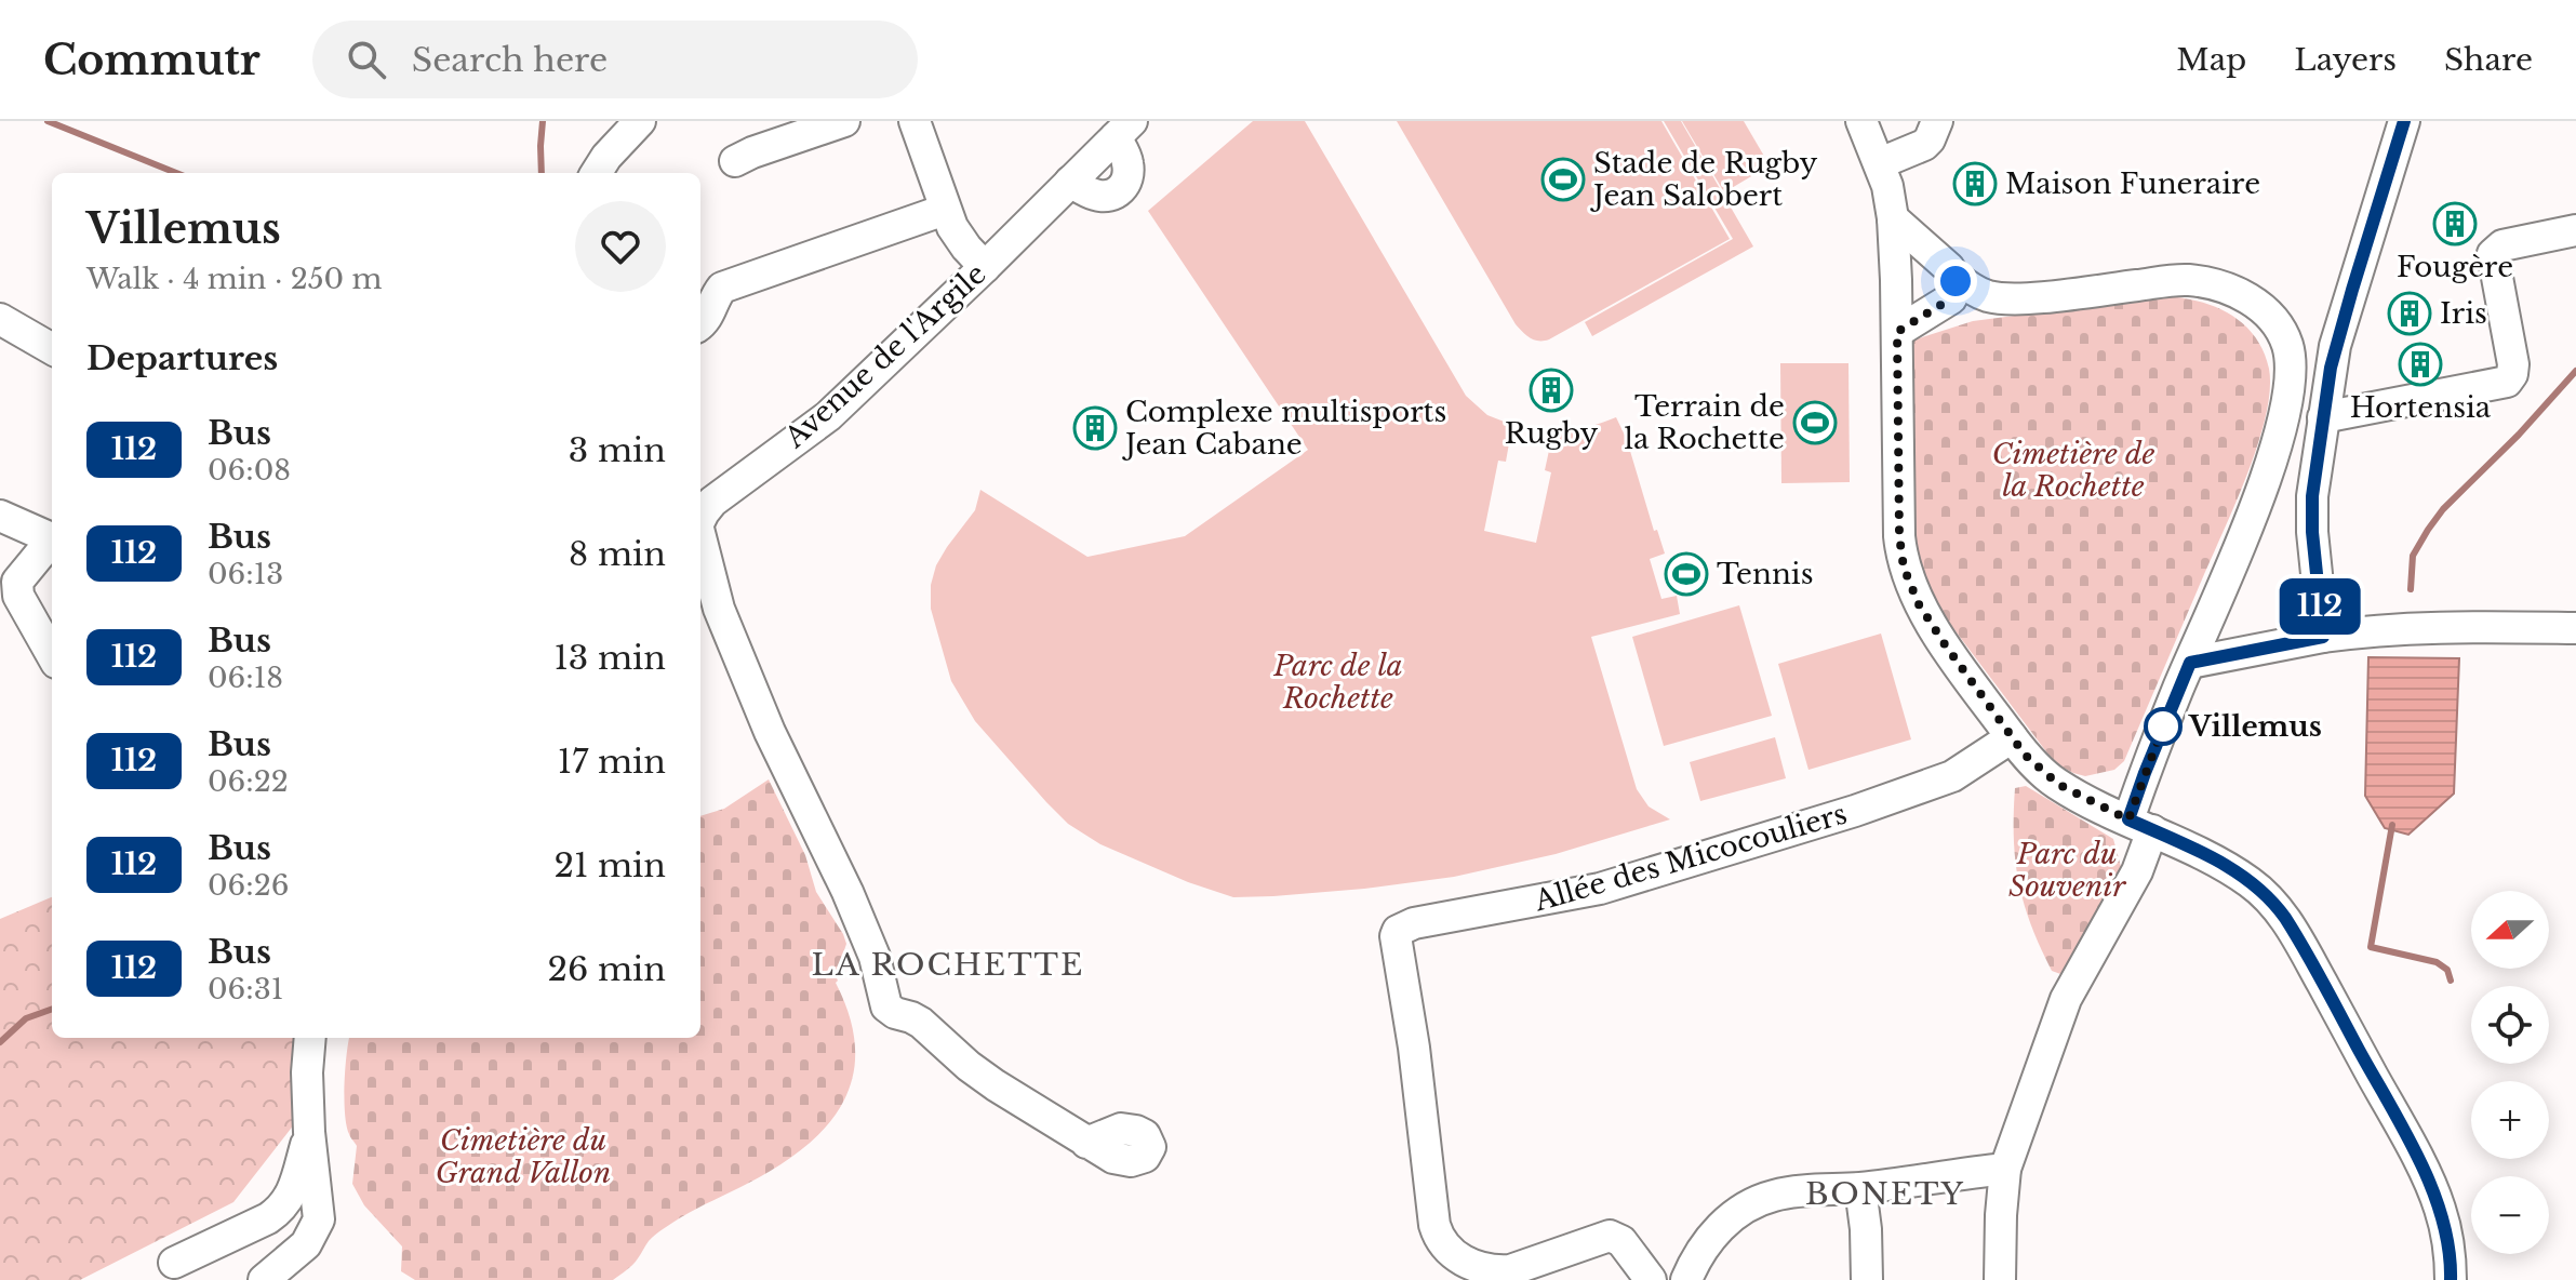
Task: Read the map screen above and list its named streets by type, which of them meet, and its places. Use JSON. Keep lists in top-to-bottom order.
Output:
{
  "streets": {
    "street": ["Avenue de l'Argile", "Allée des Micocouliers"]
  },
  "districts": ["LA ROCHETTE", "BONETY"],
  "parks": [
    "Cimetière de la Rochette",
    "Parc de la Rochette",
    "Parc du Souvenir",
    "Cimetière du Grand Vallon"
  ],
  "places": {
    "sports": ["Stade de Rugby Jean Salobert", "Terrain de la Rochette", "Tennis"],
    "building": [
      "Maison Funeraire",
      "Fougère",
      "Iris",
      "Hortensia",
      "Rugby",
      "Complexe multisports Jean Cabane"
    ],
    "other": ["Villemus"]
  },
  "lines": ["bus line 112"],
  "north": "left",
  "page": {
    "header": "Commutr",
    "search": "Search here",
    "nav": ["Map", "Layers", "Share"],
    "on_map": "112",
    "heading": [
      ["Villemus", "Walk · 4 min · 250 m"],
      "Departures"
    ],
    "list": [
      {
        "mark": "112",
        "name": "Bus",
        "note": "06:08",
        "value": "3 min"
      },
      {
        "mark": "112",
        "name": "Bus",
        "note": "06:13",
        "value": "8 min"
      },
      {
        "mark": "112",
        "name": "Bus",
        "note": "06:18",
        "value": "13 min"
      },
      {
        "mark": "112",
        "name": "Bus",
        "note": "06:22",
        "value": "17 min"
      },
      {
        "mark": "112",
        "name": "Bus",
        "note": "06:26",
        "value": "21 min"
      },
      {
        "mark": "112",
        "name": "Bus",
        "note": "06:31",
        "value": "26 min"
      }
    ],
    "map_buttons": ["+", "−"]
  }
}
